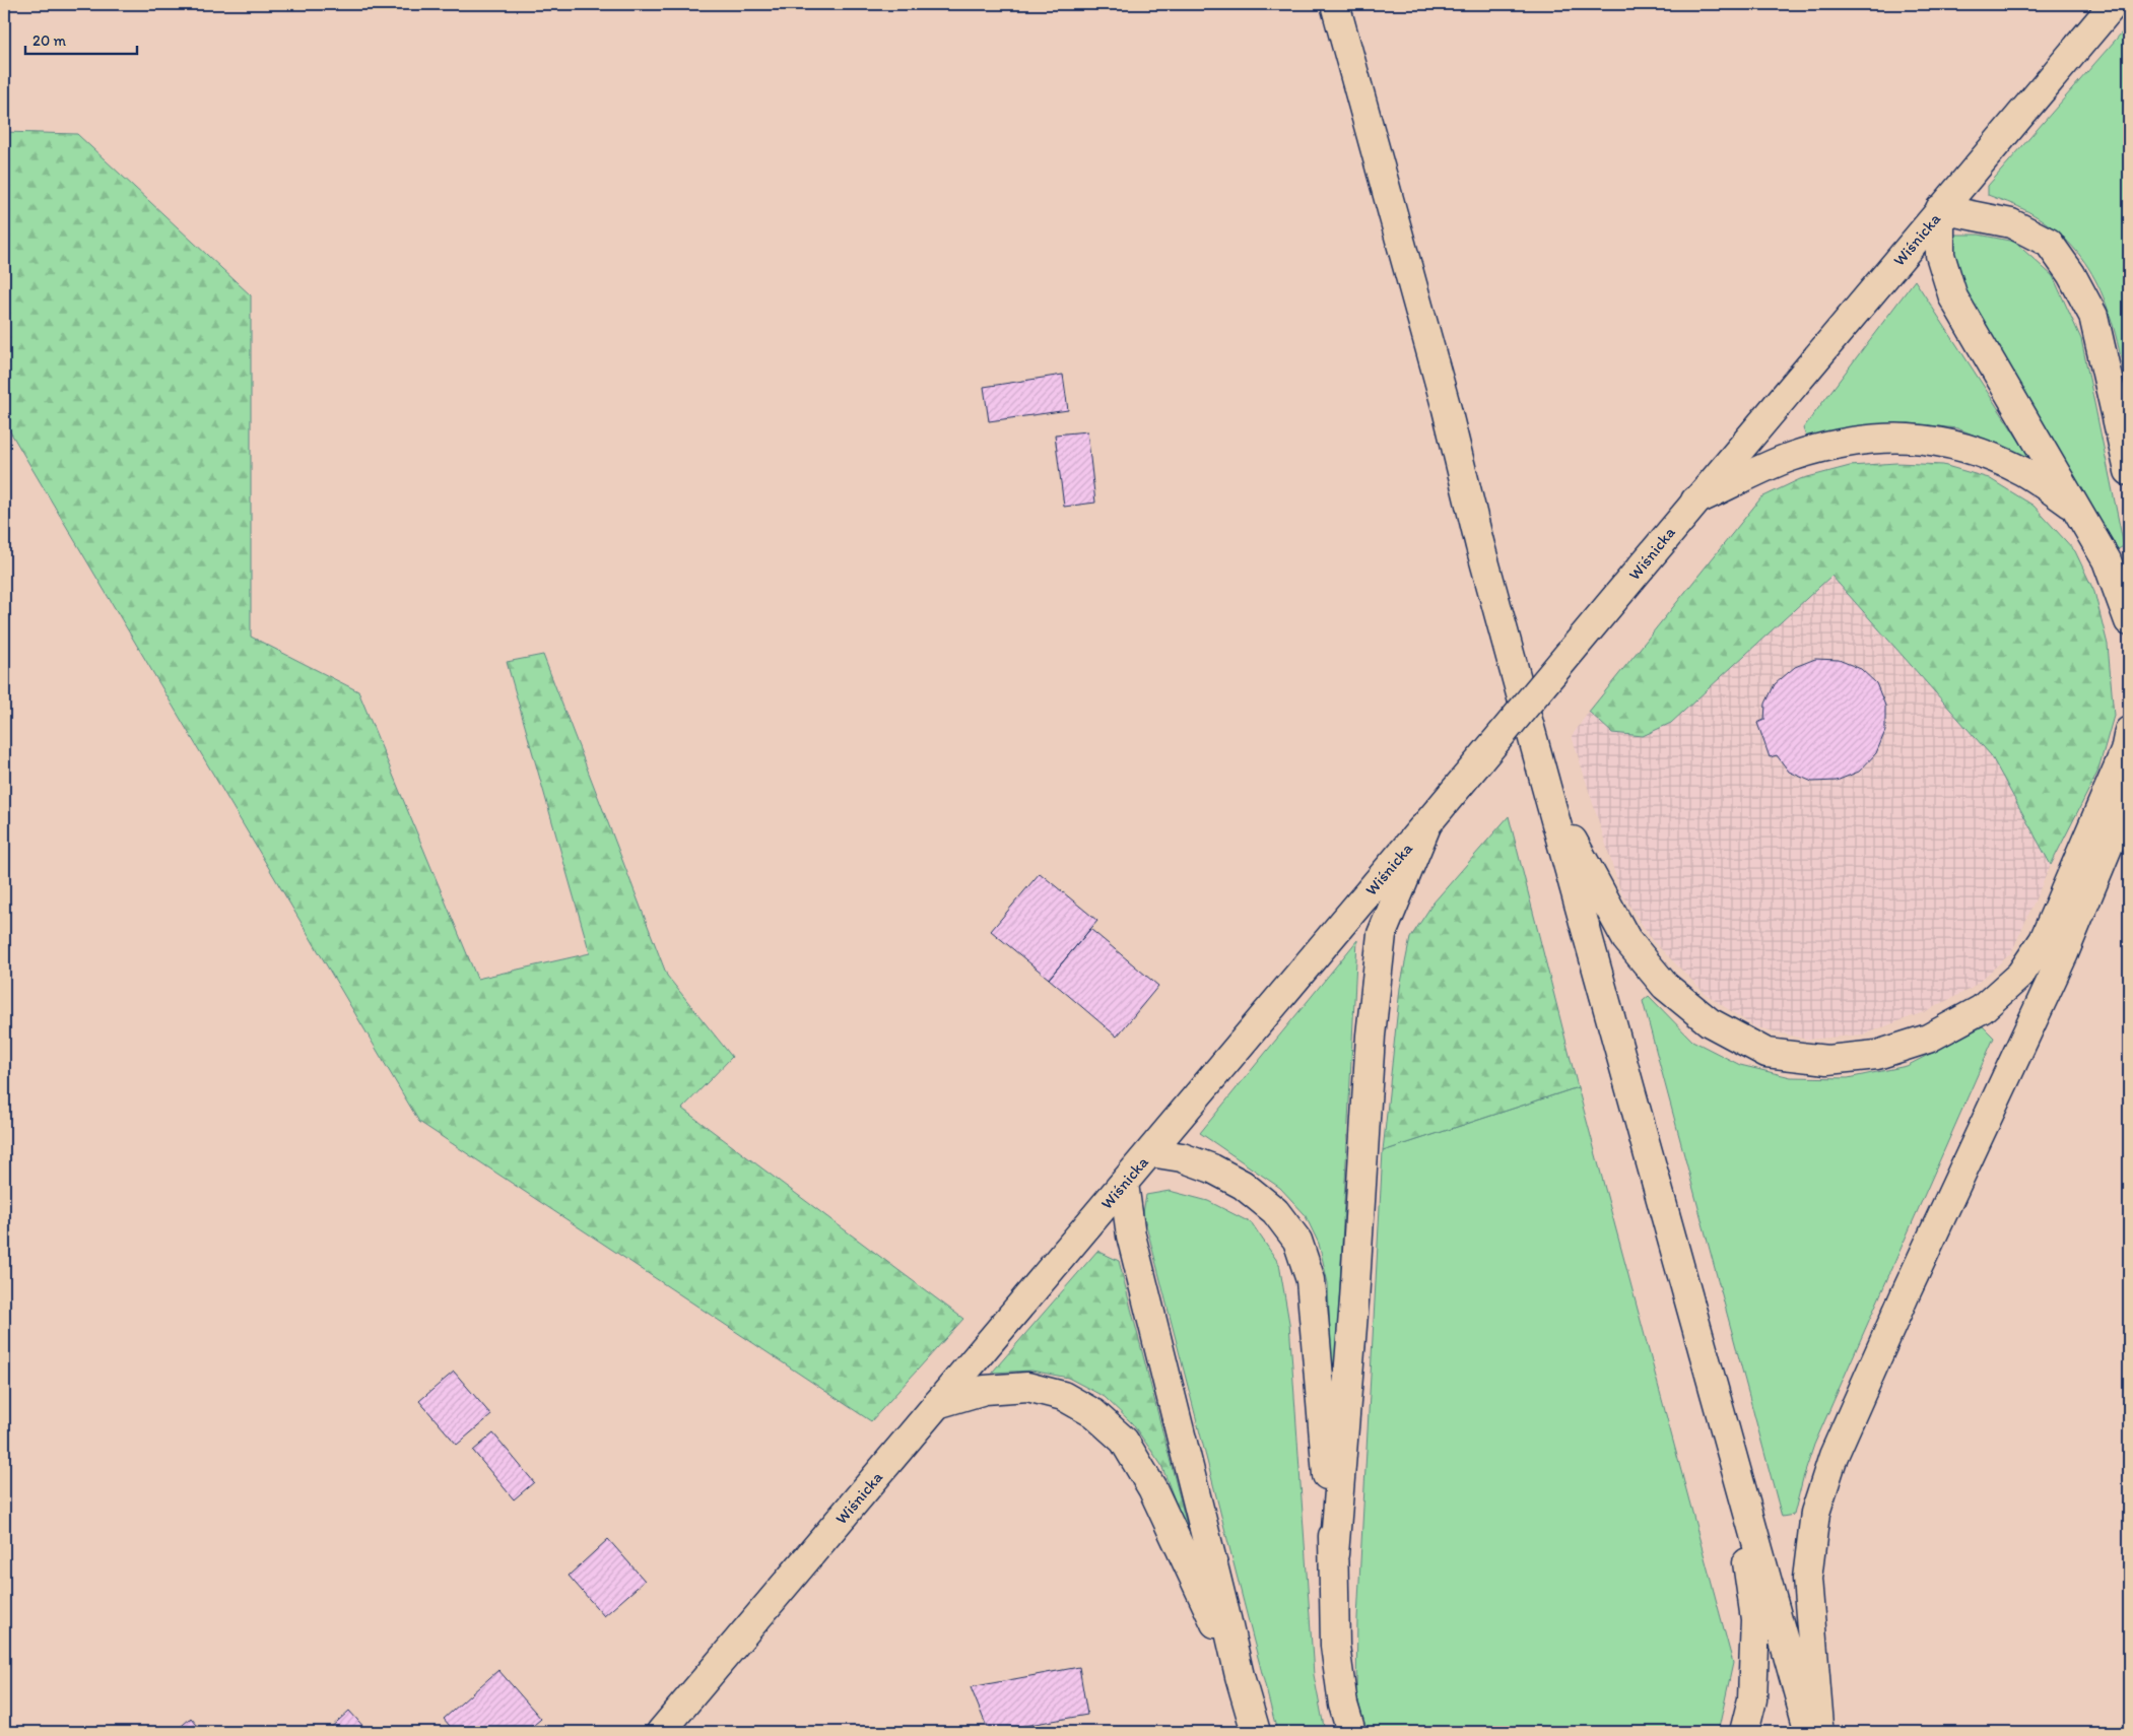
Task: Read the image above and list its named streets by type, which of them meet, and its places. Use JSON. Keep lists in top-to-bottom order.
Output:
{
  "streets": {
    "main road": ["Wiśnicka"]
  },
  "scale_bar": "20 m"
}
